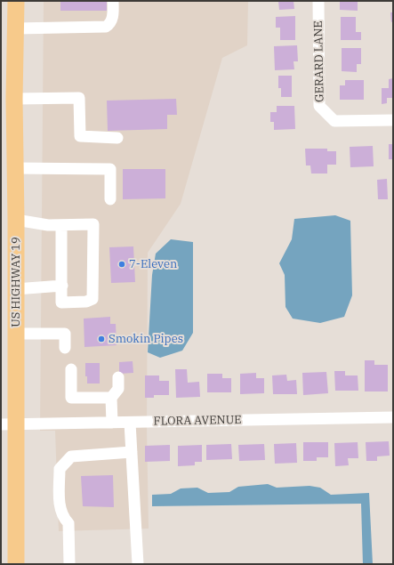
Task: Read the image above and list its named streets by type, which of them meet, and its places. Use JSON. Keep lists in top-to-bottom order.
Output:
{
  "streets": {
    "highway": ["US HIGHWAY 19"],
    "street": ["GERARD LANE", "FLORA AVENUE"]
  },
  "crossings": [
    ["US HIGHWAY 19", "FLORA AVENUE"]
  ],
  "places": ["7-Eleven", "Smokin Pipes"]
}
